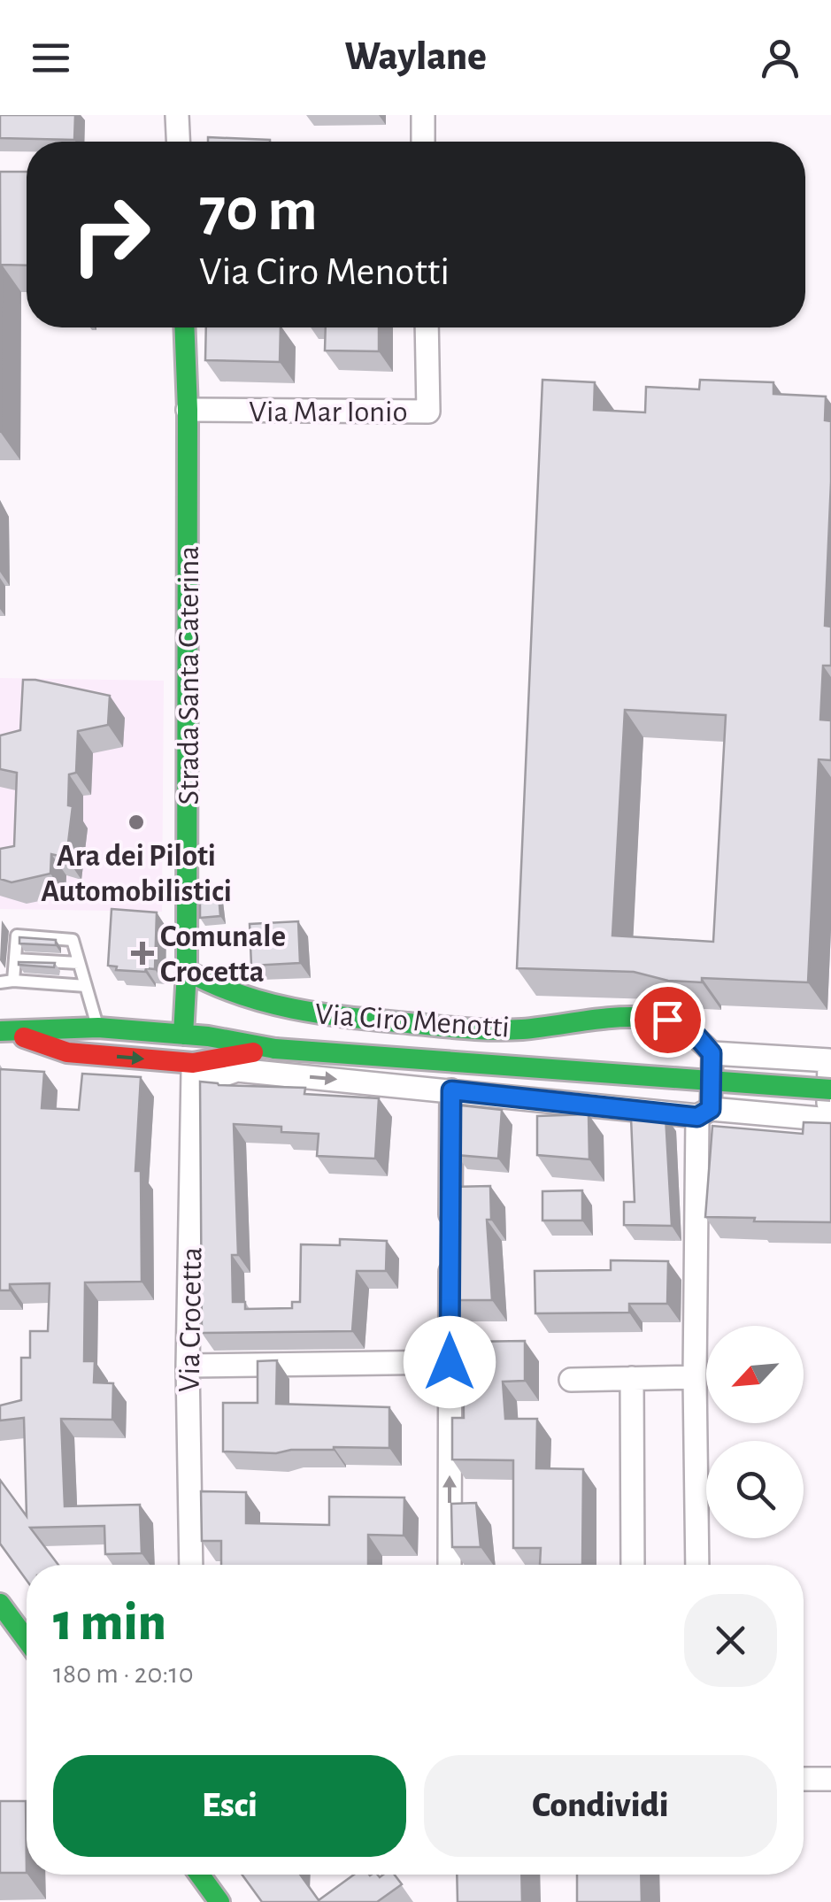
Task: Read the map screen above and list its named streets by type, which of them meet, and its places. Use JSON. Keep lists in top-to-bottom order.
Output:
{
  "streets": {
    "street": [
      "Via Mar Ionio",
      "Strada Santa Caterina",
      "Via Ciro Menotti",
      "Via Crocetta"
    ]
  },
  "crossings": [
    ["Via Mar Ionio", "Strada Santa Caterina"],
    ["Strada Santa Caterina", "Via Ciro Menotti"],
    ["Via Ciro Menotti", "Via Crocetta"]
  ],
  "places": {
    "other": ["Ara dei Piloti Automobilistici"],
    "health": ["Comunale Crocetta"]
  },
  "north": "bottom left",
  "page": {
    "header": "Waylane",
    "turn": ["70 m", "Via Ciro Menotti"],
    "heading": ["1 min", "180 m · 20:10"],
    "buttons": ["Esci", "Condividi"]
  }
}
